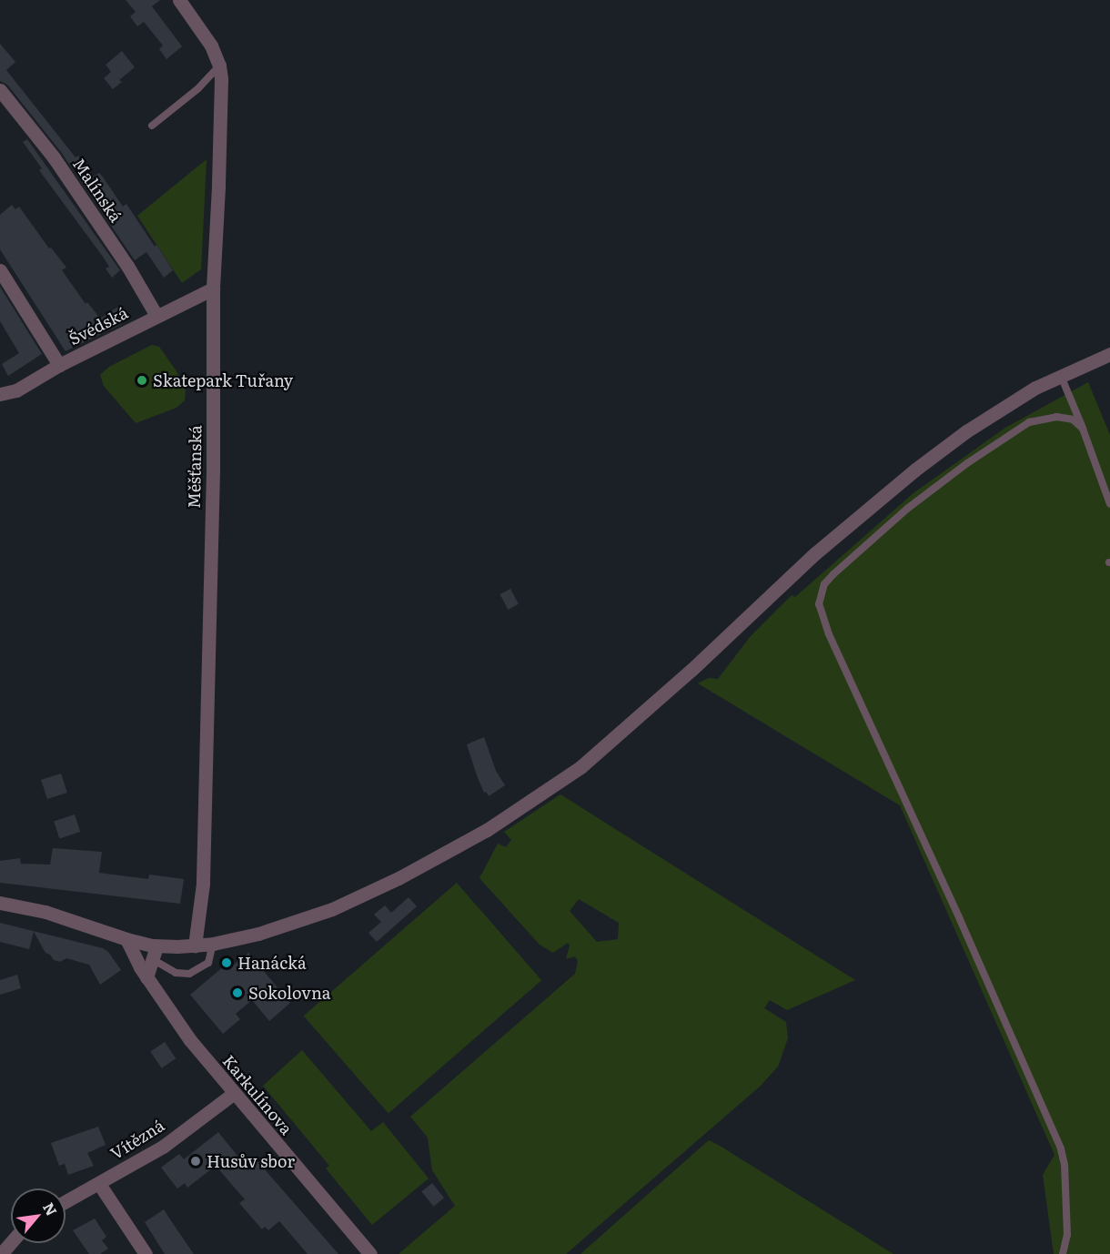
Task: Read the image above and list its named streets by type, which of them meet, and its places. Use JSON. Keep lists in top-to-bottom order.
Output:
{
  "streets": {
    "street": [
      "Malínská",
      "Švédská",
      "Měšťanská",
      "Karkulínova",
      "Vítězná"
    ]
  },
  "crossings": [
    ["Malínská", "Švédská"],
    ["Švédská", "Měšťanská"],
    ["Karkulínova", "Vítězná"]
  ],
  "places": [
    "Skatepark Tuřany",
    "Hanácká",
    "Sokolovna",
    "Husův sbor"
  ],
  "north": "top right"
}
